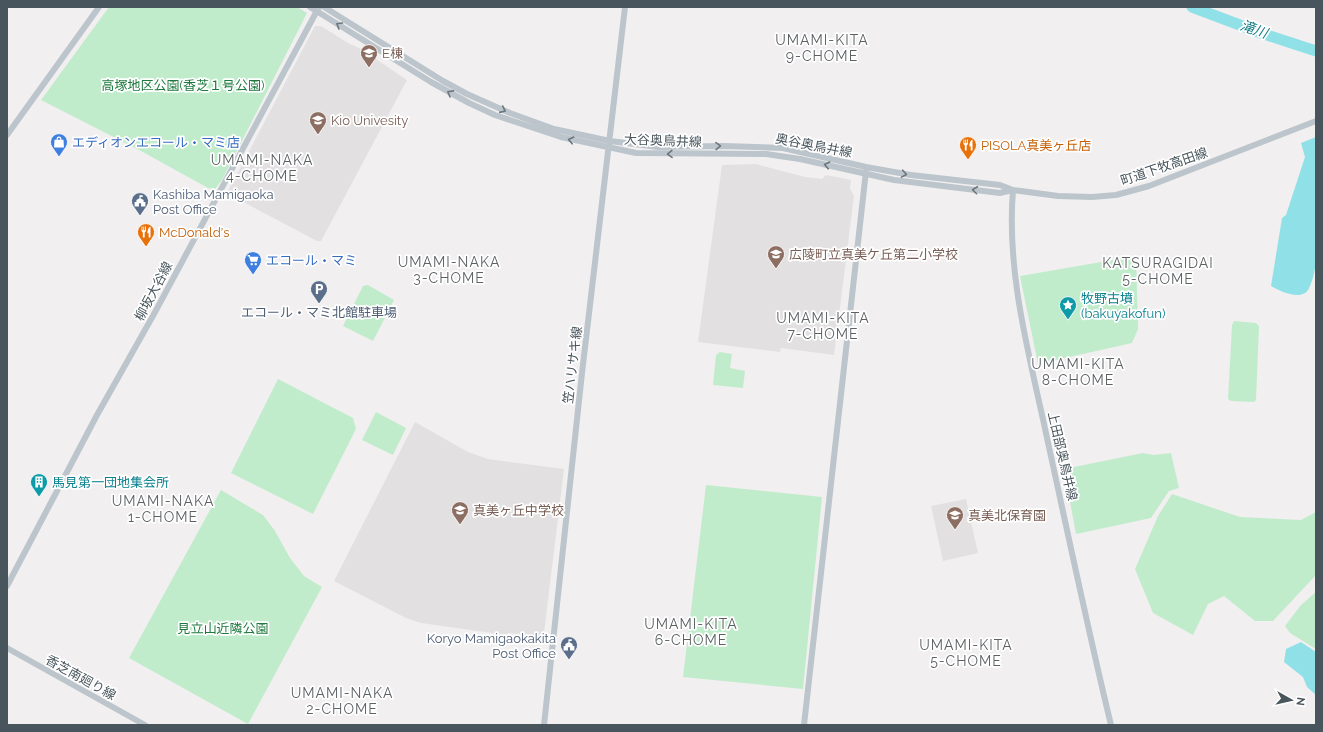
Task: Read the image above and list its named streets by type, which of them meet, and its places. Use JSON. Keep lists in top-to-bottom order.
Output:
{
  "streets": {
    "street": [
      "大谷奥鳥井線",
      "奥谷奥鳥井線",
      "町道下牧高田線",
      "柳坂大谷線",
      "笠ハリサキ線",
      "上田部奥鳥井線",
      "香芝南廻り線"
    ]
  },
  "crossings": [
    ["大谷奥鳥井線", "奥谷奥鳥井線"],
    ["大谷奥鳥井線", "柳坂大谷線"],
    ["大谷奥鳥井線", "笠ハリサキ線"],
    ["奥谷奥鳥井線", "町道下牧高田線"],
    ["奥谷奥鳥井線", "笠ハリサキ線"],
    ["奥谷奥鳥井線", "上田部奥鳥井線"],
    ["町道下牧高田線", "上田部奥鳥井線"]
  ],
  "one_way": ["奥谷奥鳥井線"],
  "districts": [
    "UMAMI-KITA 9-CHOME",
    "UMAMI-NAKA 4-CHOME",
    "UMAMI-NAKA 3-CHOME",
    "KATSURAGIDAI 5-CHOME",
    "UMAMI-KITA 7-CHOME",
    "UMAMI-KITA 8-CHOME",
    "UMAMI-NAKA 1-CHOME",
    "UMAMI-KITA 6-CHOME",
    "UMAMI-KITA 5-CHOME",
    "UMAMI-NAKA 2-CHOME"
  ],
  "water": ["滝川"],
  "parks": ["高塚地区公園(香芝１号公園)", "見立山近隣公園"],
  "places": {
    "school or university": [
      "E棟",
      "Kio Univesity",
      "広陵町立真美ケ丘第二小学校",
      "真美ヶ丘中学校",
      "真美北保育園"
    ],
    "shop": ["エディオンエコール・マミ店"],
    "restaurant": ["PISOLA真美ヶ丘店", "McDonald's"],
    "public building": ["Kashiba Mamigaoka Post Office", "Koryo Mamigaokakita Post Office"],
    "supermarket": ["エコール・マミ"],
    "parking": ["エコール・マミ北館駐車場"],
    "place": ["牧野古墳 (bakuyakofun)"],
    "building": ["馬見第一団地集会所"]
  },
  "north": "right"
}
